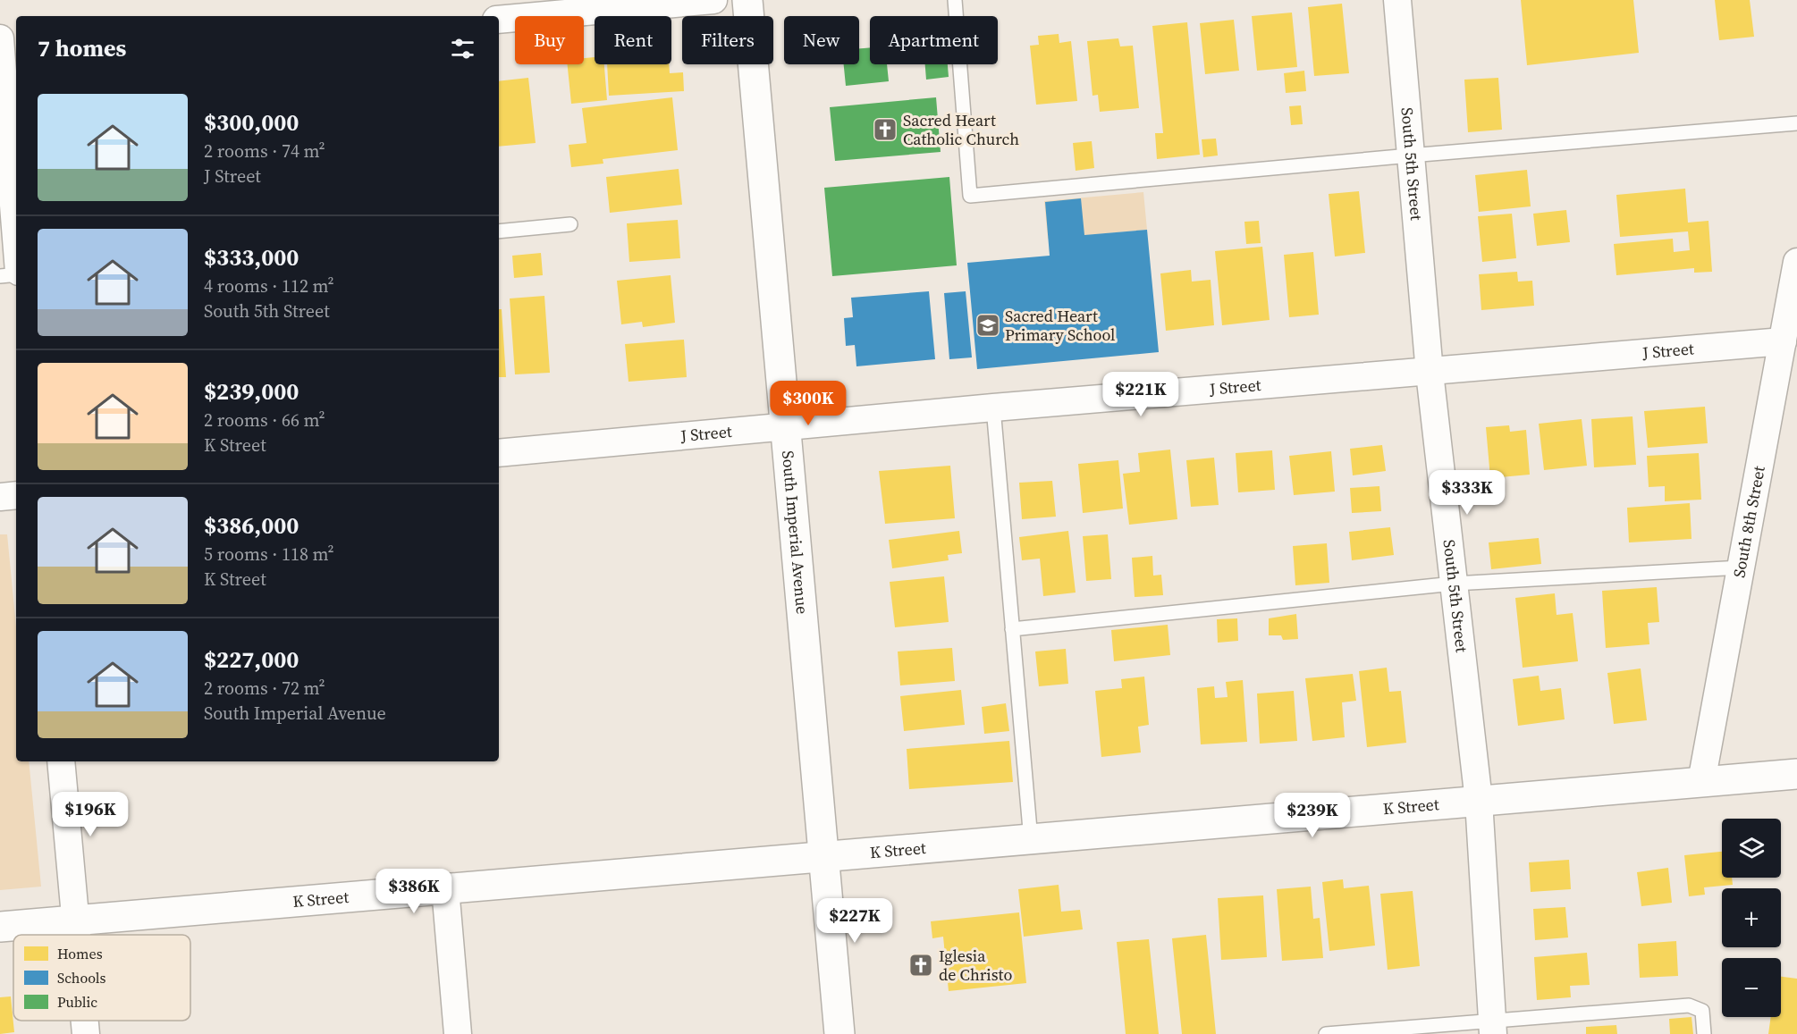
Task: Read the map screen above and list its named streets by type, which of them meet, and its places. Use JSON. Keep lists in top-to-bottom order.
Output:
{
  "streets": {
    "street": [
      "South 5th Street",
      "J Street",
      "South 8th Street",
      "South Imperial Avenue",
      "K Street"
    ]
  },
  "crossings": [
    ["South 5th Street", "J Street"],
    ["South 5th Street", "K Street"],
    ["J Street", "South 8th Street"],
    ["J Street", "South Imperial Avenue"],
    ["South 8th Street", "K Street"],
    ["South Imperial Avenue", "K Street"]
  ],
  "places": {
    "church": ["Sacred Heart Catholic Church", "Iglesia de Christo"],
    "school or university": ["Sacred Heart Primary School"]
  },
  "legend": ["Homes", "Schools", "Public"],
  "page": {
    "chip": [
      "Buy",
      "Rent",
      "Filters",
      "New",
      "Apartment"
    ],
    "heading": "7 homes",
    "list": [
      {
        "name": "$300,000",
        "note": "2 rooms · 74 m² · J Street"
      },
      {
        "name": "$333,000",
        "note": "4 rooms · 112 m² · South 5th Street"
      },
      {
        "name": "$239,000",
        "note": "2 rooms · 66 m² · K Street"
      },
      {
        "name": "$386,000",
        "note": "5 rooms · 118 m² · K Street"
      },
      {
        "name": "$227,000",
        "note": "2 rooms · 72 m² · South Imperial Avenue"
      }
    ],
    "price": [
      "$221K",
      "$300K",
      "$333K",
      "$196K",
      "$239K",
      "$386K",
      "$227K"
    ],
    "map_buttons": ["+", "−"]
  }
}
